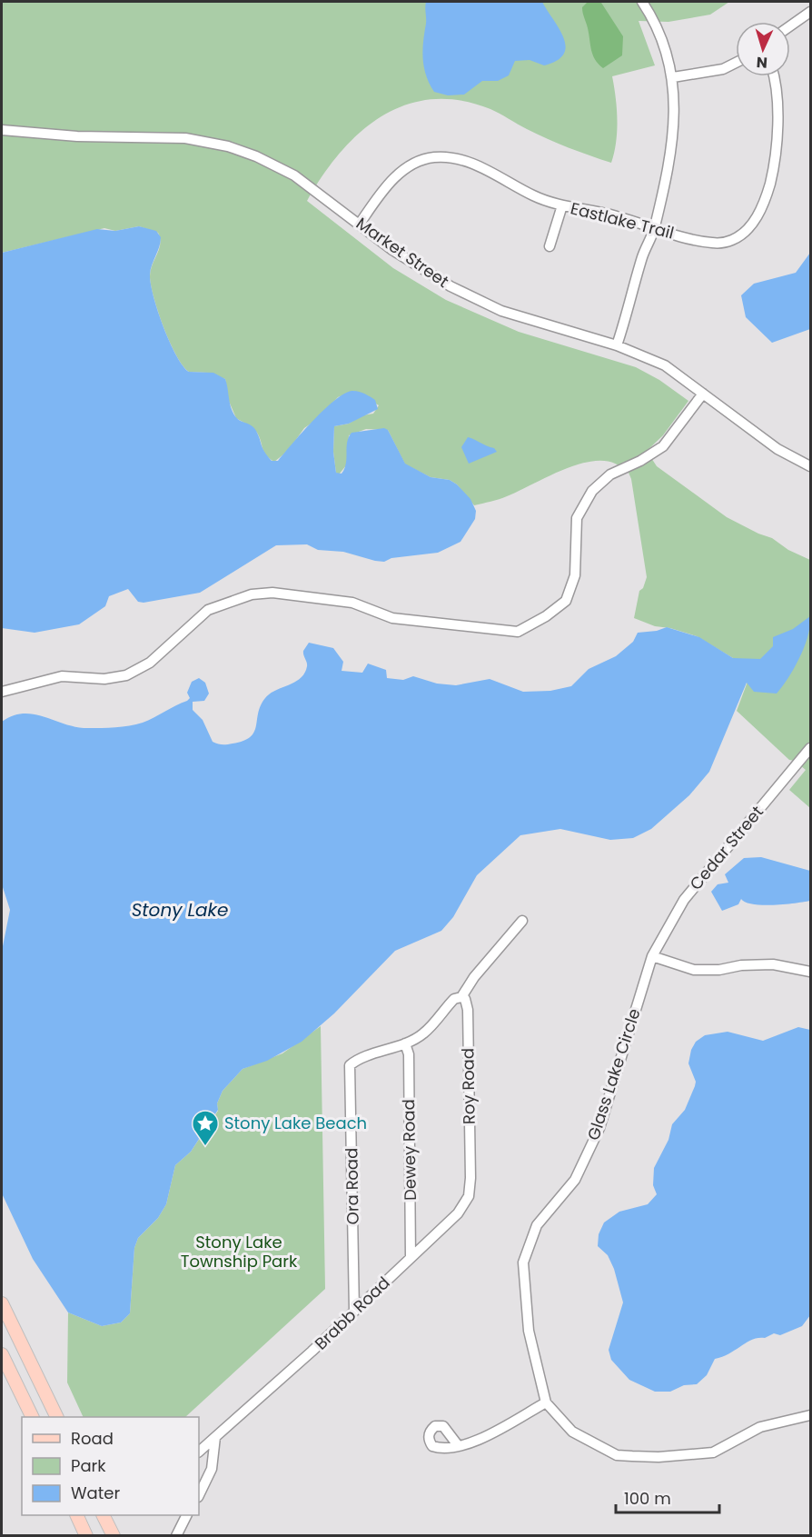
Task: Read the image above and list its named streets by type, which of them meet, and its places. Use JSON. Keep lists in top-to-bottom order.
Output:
{
  "streets": {
    "street": [
      "Eastlake Trail",
      "Market Street",
      "Cedar Street",
      "Glass Lake Circle",
      "Roy Road",
      "Dewey Road",
      "Ora Road",
      "Brabb Road"
    ]
  },
  "crossings": [
    ["Eastlake Trail", "Market Street"],
    ["Cedar Street", "Glass Lake Circle"],
    ["Roy Road", "Ora Road"],
    ["Roy Road", "Brabb Road"],
    ["Dewey Road", "Ora Road"],
    ["Dewey Road", "Brabb Road"],
    ["Ora Road", "Brabb Road"]
  ],
  "water": ["Stony Lake"],
  "parks": ["Stony Lake Township Park"],
  "places": {
    "place": ["Stony Lake Beach"]
  },
  "legend": ["Road", "Park", "Water"],
  "scale_bar": "100 m",
  "north": "bottom"
}
